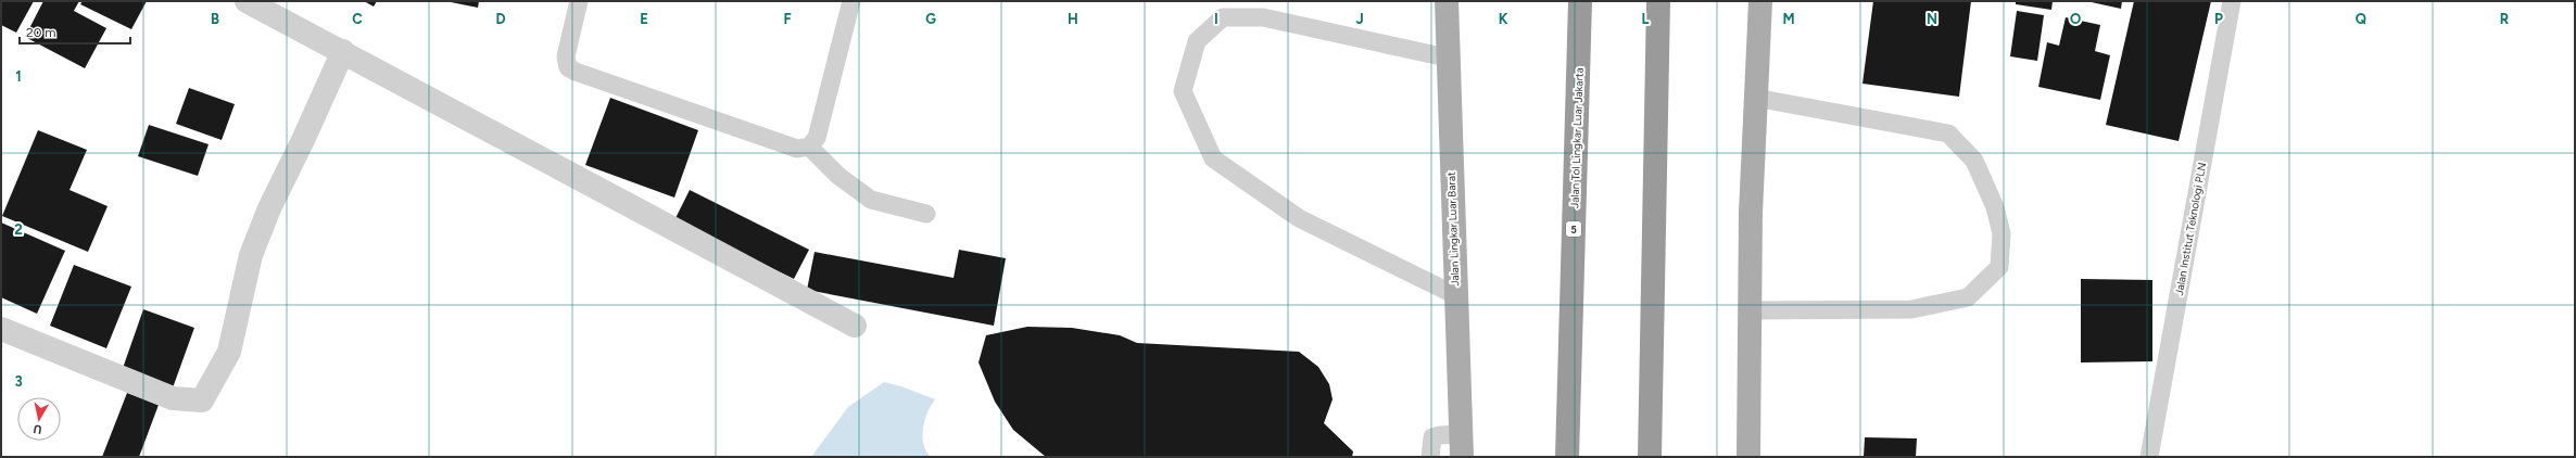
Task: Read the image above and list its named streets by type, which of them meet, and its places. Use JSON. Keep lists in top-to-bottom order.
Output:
{
  "streets": {
    "highway": ["Jalan Tol Lingkar Luar Jakarta", "5"],
    "main road": ["Jalan Lingkar Luar Barat"],
    "lane": ["Jalan Institut Teknologi PLN"]
  },
  "scale_bar": "20 m",
  "north": "bottom",
  "grid": {
    "columns": [
      "B",
      "C",
      "D",
      "E",
      "F",
      "G",
      "H",
      "I",
      "J",
      "K",
      "L",
      "M",
      "N",
      "O",
      "P",
      "Q",
      "R"
    ],
    "rows": ["1", "2", "3"]
  }
}
